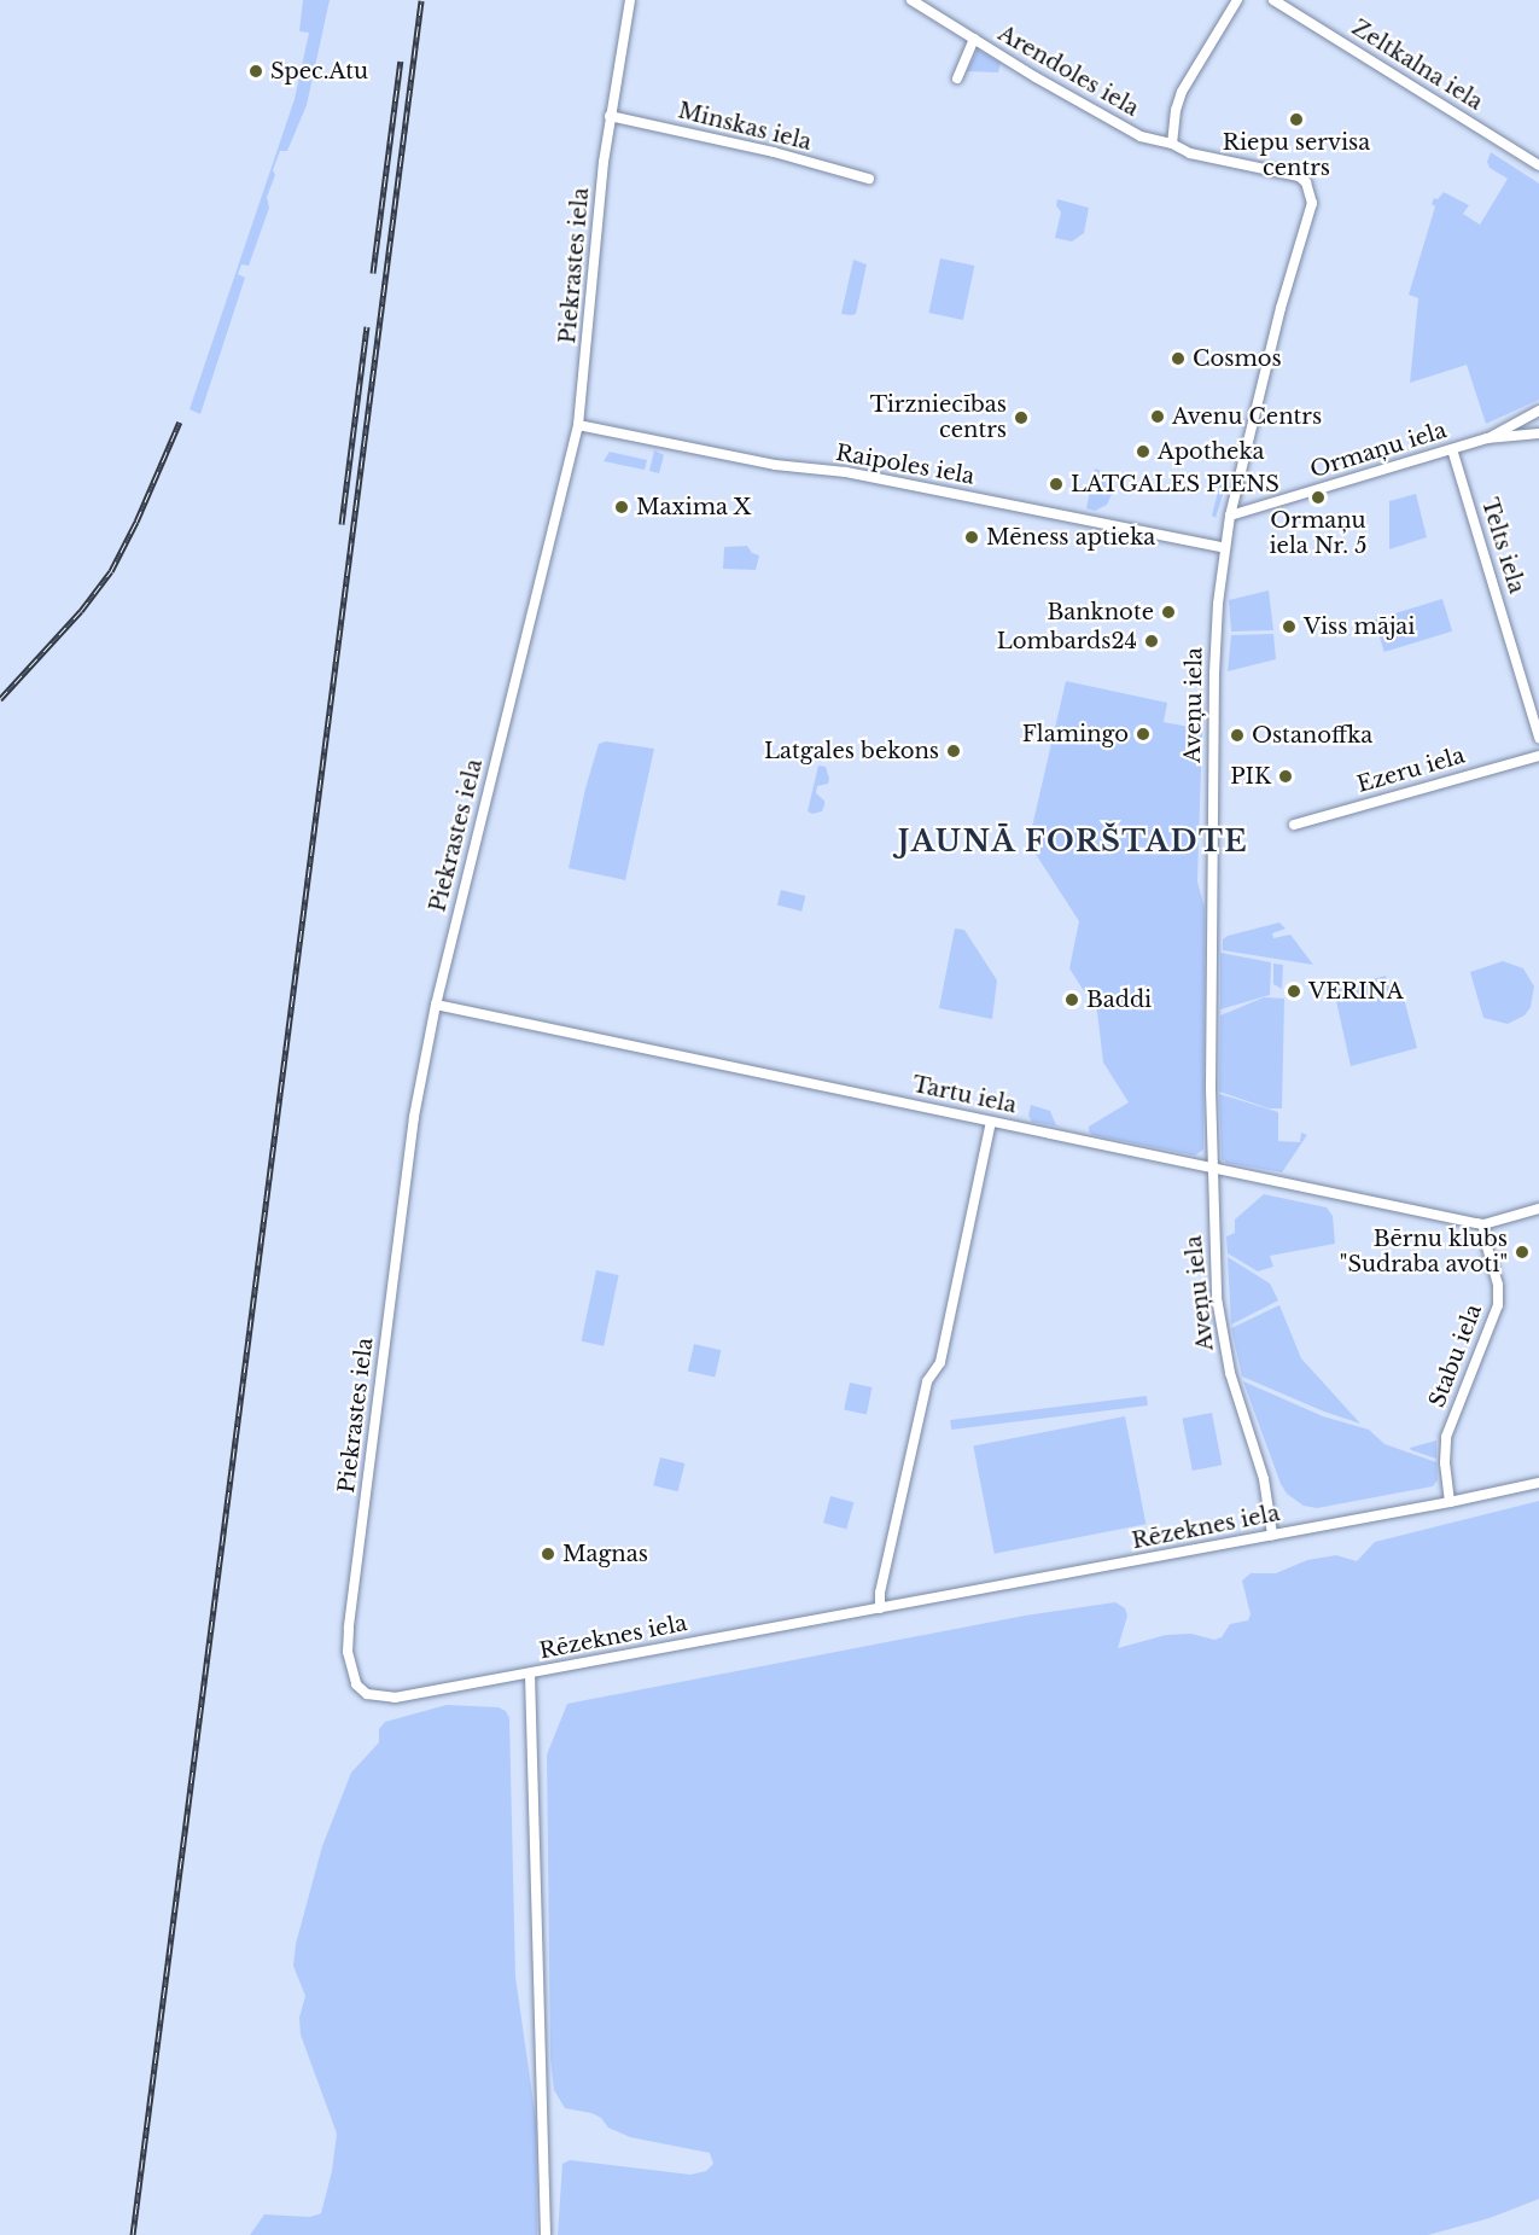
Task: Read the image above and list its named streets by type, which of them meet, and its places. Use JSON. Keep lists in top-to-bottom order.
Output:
{
  "streets": {
    "street": [
      "Zeltkalna iela",
      "Arendoles iela",
      "Minskas iela",
      "Piekrastes iela",
      "Ormaņu iela",
      "Raipoles iela",
      "Telts iela",
      "Aveņu iela",
      "Ezeru iela",
      "Tartu iela",
      "Stabu iela",
      "Rēzeknes iela"
    ]
  },
  "crossings": [
    ["Arendoles iela", "Aveņu iela"],
    ["Minskas iela", "Piekrastes iela"],
    ["Piekrastes iela", "Raipoles iela"],
    ["Piekrastes iela", "Tartu iela"],
    ["Piekrastes iela", "Rēzeknes iela"],
    ["Ormaņu iela", "Telts iela"],
    ["Ormaņu iela", "Aveņu iela"],
    ["Raipoles iela", "Aveņu iela"],
    ["Aveņu iela", "Tartu iela"],
    ["Aveņu iela", "Rēzeknes iela"],
    ["Tartu iela", "Stabu iela"],
    ["Stabu iela", "Rēzeknes iela"]
  ],
  "districts": ["JAUNĀ FORŠTADTE"],
  "places": [
    "Spec.Atu",
    "Riepu servisa centrs",
    "Cosmos",
    "Avenu Centrs",
    "Tirzniecības centrs",
    "Apotheka",
    "LATGALES PIENS",
    "Ormaņu iela Nr. 5",
    "Maxima X",
    "Mēness aptieka",
    "Banknote",
    "Viss mājai",
    "Lombards24",
    "Flamingo",
    "Ostanoffka",
    "Latgales bekons",
    "PIK",
    "VERINA",
    "Baddi",
    "Bērnu klubs \"Sudraba avoti\"",
    "Magnas"
  ]
}
